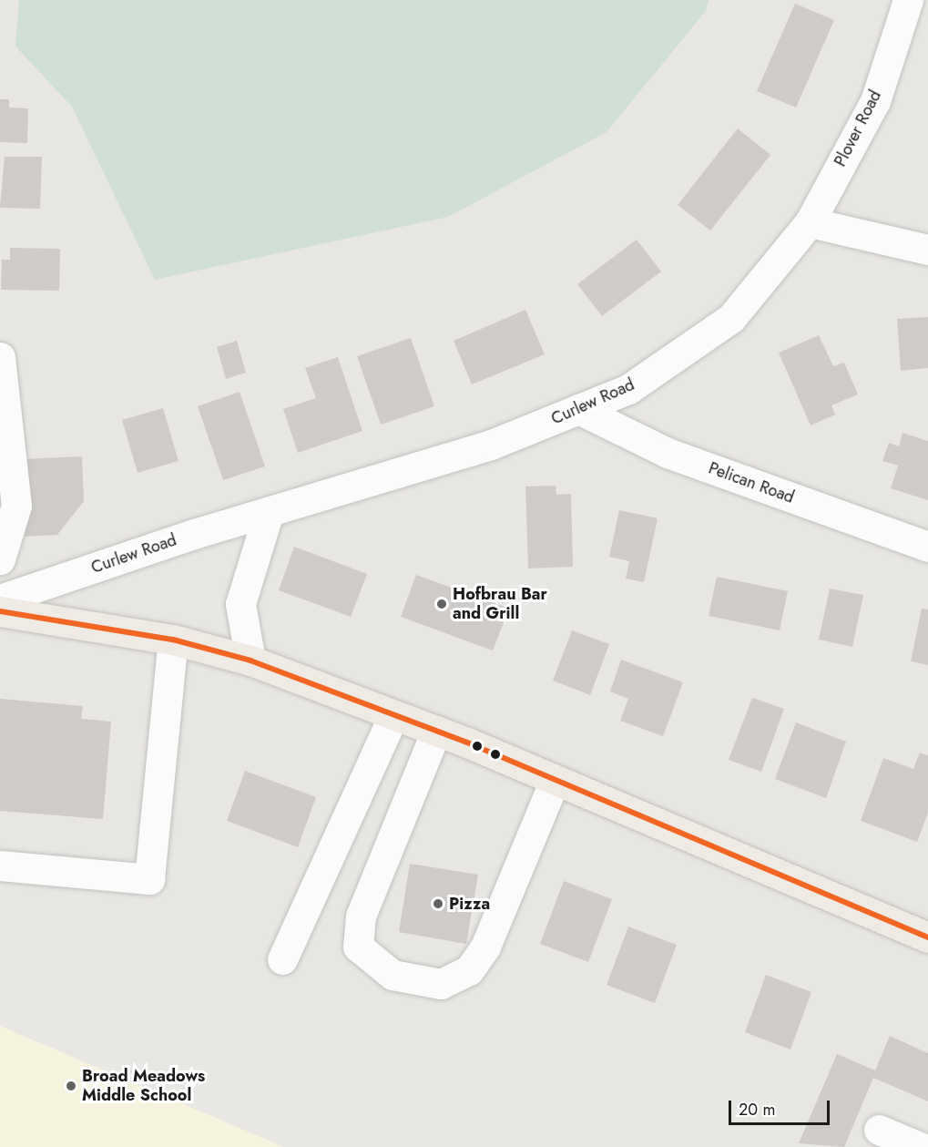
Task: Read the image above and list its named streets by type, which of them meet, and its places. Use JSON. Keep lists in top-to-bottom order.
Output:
{
  "streets": {
    "street": ["Plover Road", "Curlew Road", "Pelican Road"]
  },
  "crossings": [
    ["Plover Road", "Curlew Road"],
    ["Curlew Road", "Pelican Road"]
  ],
  "places": ["Hofbrau Bar and Grill", "Pizza", "Broad Meadows Middle School"],
  "scale_bar": "20 m"
}
